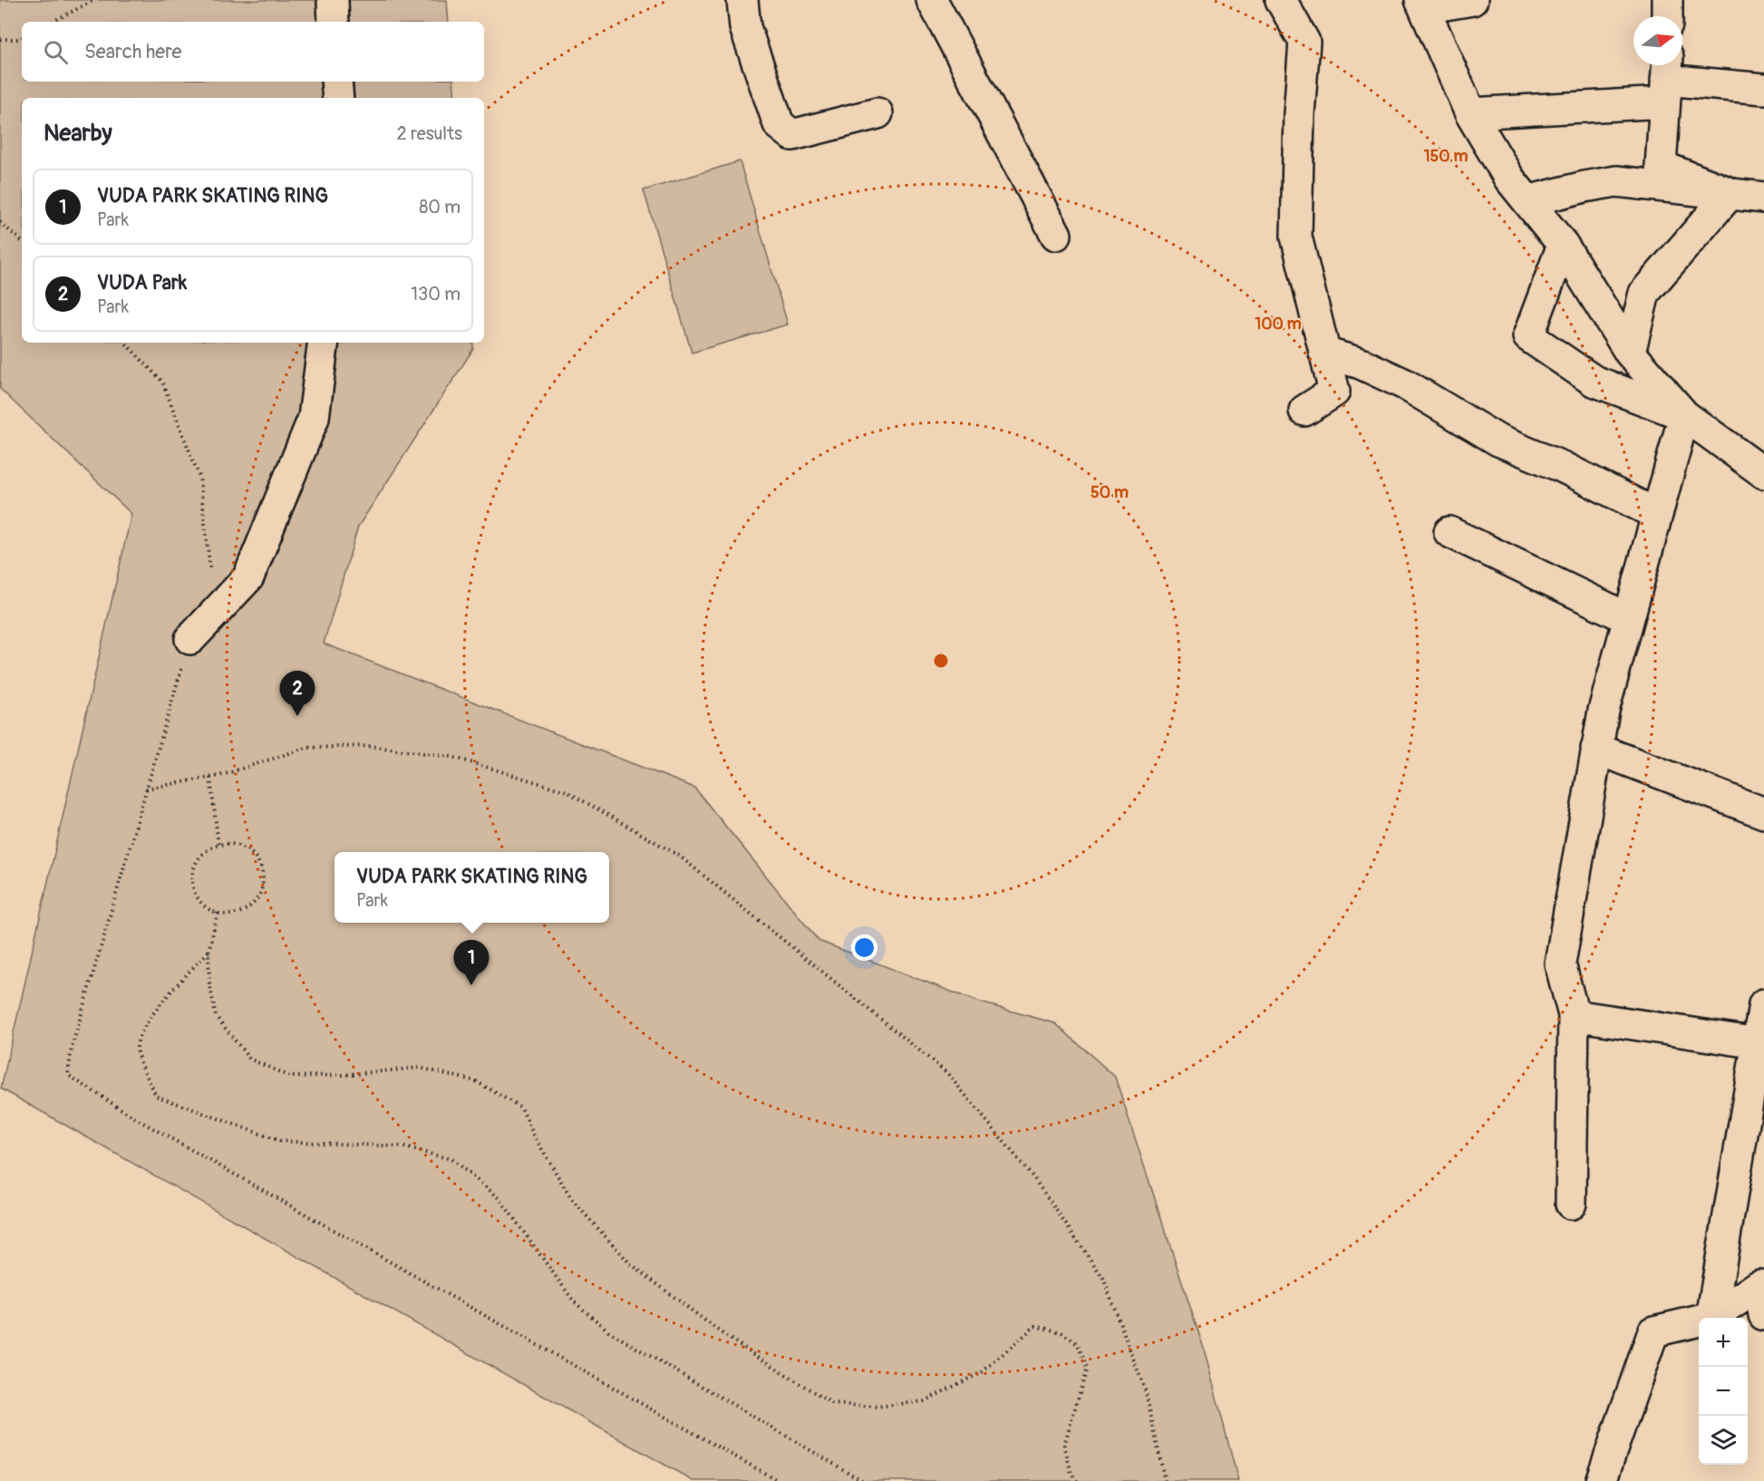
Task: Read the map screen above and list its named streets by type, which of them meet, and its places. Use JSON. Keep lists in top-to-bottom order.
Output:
{
  "north": "right",
  "page": {
    "search": "Search here",
    "heading": ["Nearby", "2 results"],
    "list": [
      {
        "mark": "1",
        "name": "VUDA PARK SKATING RING",
        "note": "Park",
        "value": "80 m"
      },
      {
        "mark": "2",
        "name": "VUDA Park",
        "note": "Park",
        "value": "130 m"
      }
    ],
    "pins": ["2", "1"],
    "popup": ["VUDA PARK SKATING RING", "Park"],
    "map_buttons": ["+", "−"]
  },
  "rings": ["150 m", "100 m", "50 m"]
}
